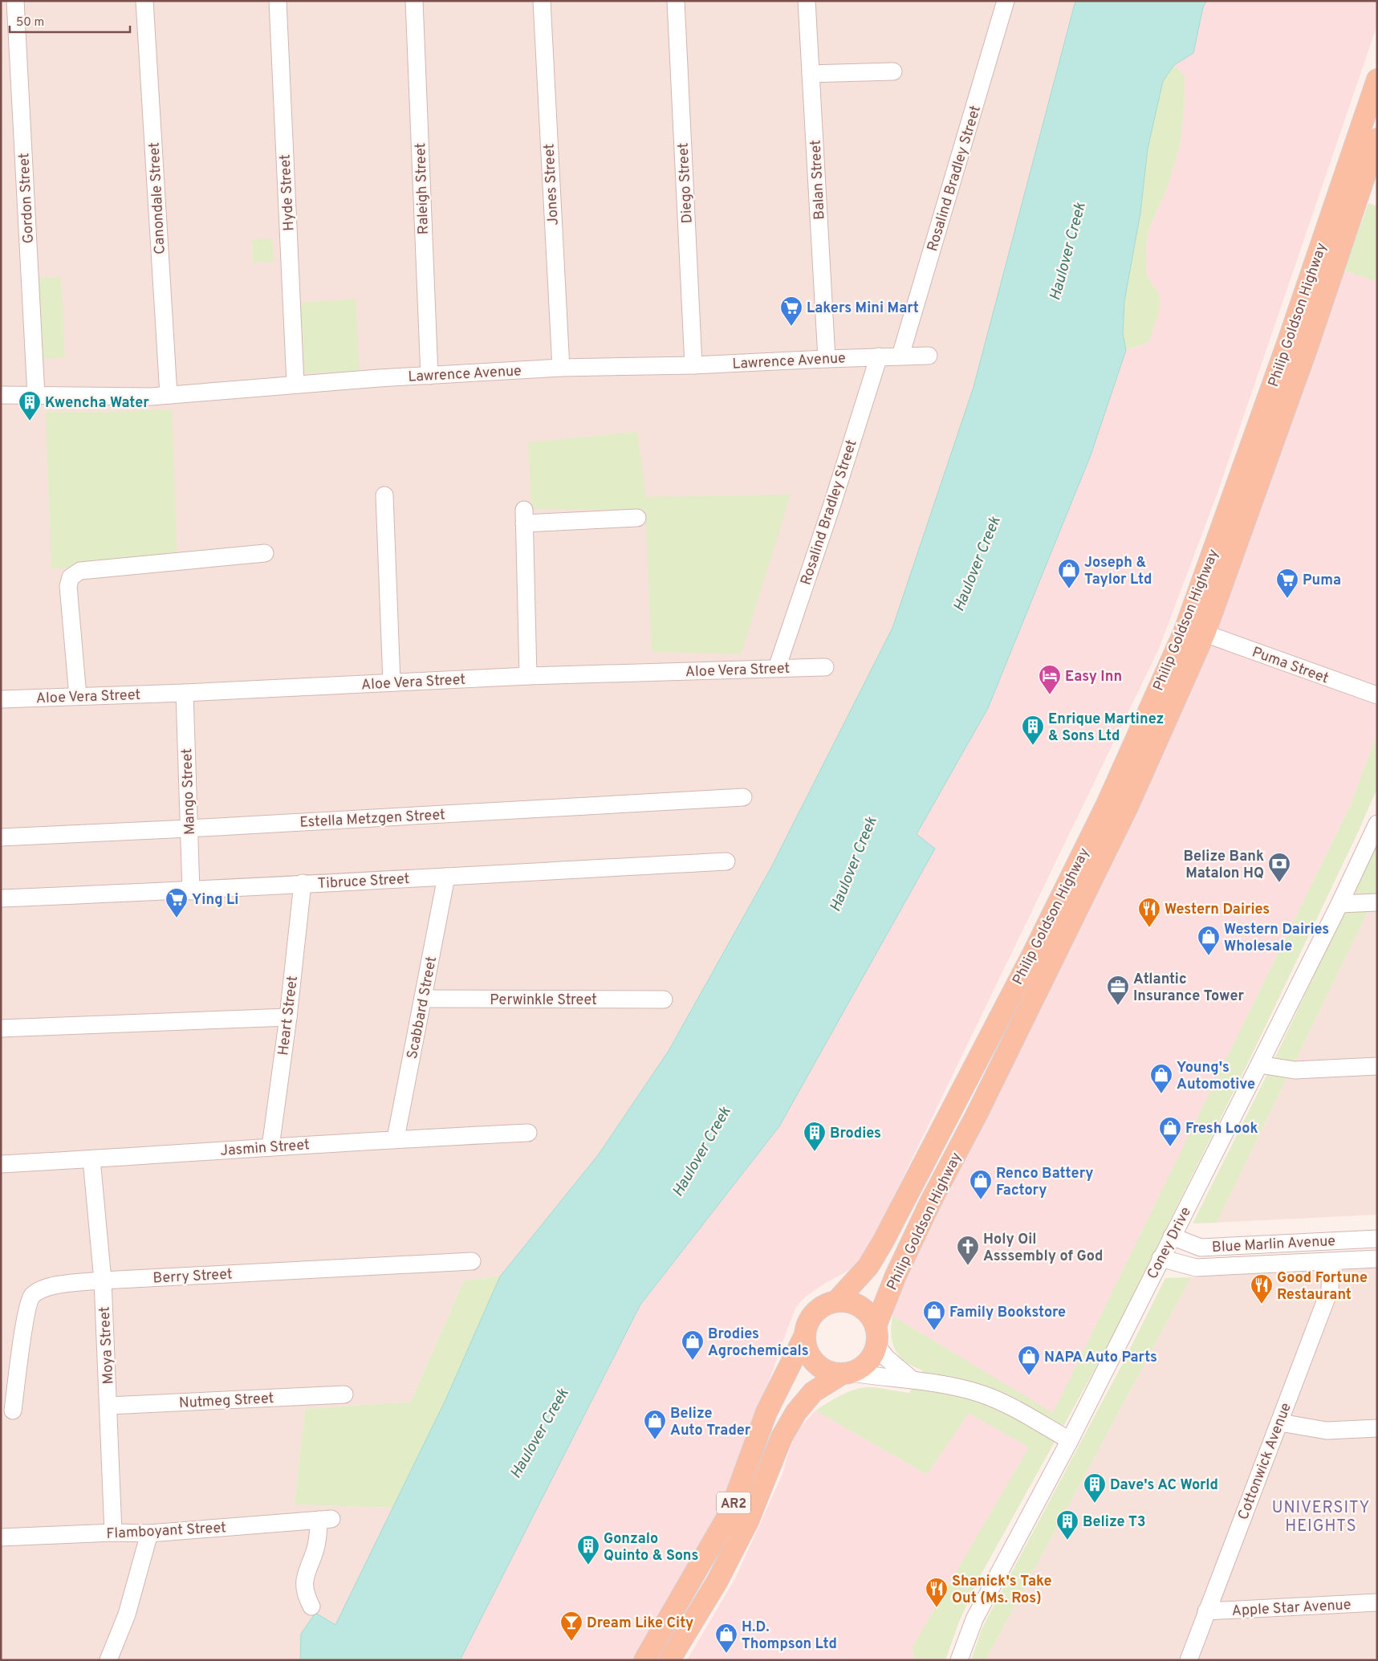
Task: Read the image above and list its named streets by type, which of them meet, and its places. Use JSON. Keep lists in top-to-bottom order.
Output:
{
  "streets": {
    "main road": ["Philip Goldson Highway", "AR2"],
    "street": [
      "Rosalind Bradley Street",
      "Balan Street",
      "Diego Street",
      "Jones Street",
      "Raleigh Street",
      "Hyde Street",
      "Gordon Street",
      "Canondale Street",
      "Lawrence Avenue",
      "Puma Street",
      "Aloe Vera Street",
      "Mango Street",
      "Estella Metzgen Street",
      "Tibruce Street",
      "Perwinkle Street",
      "Scabbard Street",
      "Heart Street",
      "Jasmin Street",
      "Coney Drive",
      "Blue Marlin Avenue",
      "Berry Street",
      "Moya Street",
      "Nutmeg Street",
      "Cottonwick Avenue",
      "Flamboyant Street",
      "Apple Star Avenue"
    ]
  },
  "crossings": [
    ["Rosalind Bradley Street", "Lawrence Avenue"],
    ["Rosalind Bradley Street", "Aloe Vera Street"],
    ["Balan Street", "Lawrence Avenue"],
    ["Diego Street", "Lawrence Avenue"],
    ["Jones Street", "Lawrence Avenue"],
    ["Raleigh Street", "Lawrence Avenue"],
    ["Hyde Street", "Lawrence Avenue"],
    ["Gordon Street", "Lawrence Avenue"],
    ["Canondale Street", "Lawrence Avenue"],
    ["Philip Goldson Highway", "Puma Street"],
    ["Philip Goldson Highway", "AR2"],
    ["Aloe Vera Street", "Mango Street"],
    ["Mango Street", "Estella Metzgen Street"],
    ["Mango Street", "Tibruce Street"],
    ["Tibruce Street", "Scabbard Street"],
    ["Tibruce Street", "Heart Street"],
    ["Perwinkle Street", "Scabbard Street"],
    ["Scabbard Street", "Jasmin Street"],
    ["Heart Street", "Jasmin Street"],
    ["Jasmin Street", "Moya Street"],
    ["Coney Drive", "Blue Marlin Avenue"],
    ["Blue Marlin Avenue", "Cottonwick Avenue"],
    ["Berry Street", "Moya Street"],
    ["Moya Street", "Nutmeg Street"],
    ["Moya Street", "Flamboyant Street"],
    ["Cottonwick Avenue", "Apple Star Avenue"]
  ],
  "districts": ["UNIVERSITY HEIGHTS"],
  "water": ["Haulover Creek"],
  "places": {
    "supermarket": ["Lakers Mini Mart", "Puma", "Ying Li"],
    "building": [
      "Kwencha Water",
      "Enrique Martinez & Sons Ltd",
      "Brodies",
      "Dave's AC World",
      "Belize T3",
      "Gonzalo Quinto & Sons"
    ],
    "shop": [
      "Joseph & Taylor Ltd",
      "Western Dairies Wholesale",
      "Young's Automotive",
      "Fresh Look",
      "Renco Battery Factory",
      "Family Bookstore",
      "Brodies Agrochemicals",
      "NAPA Auto Parts",
      "Belize Auto Trader",
      "H.D. Thompson Ltd"
    ],
    "hotel": ["Easy Inn"],
    "bank": ["Belize Bank Matalon HQ"],
    "restaurant": ["Western Dairies", "Good Fortune Restaurant", "Shanick's Take Out (Ms. Ros)"],
    "office": ["Atlantic Insurance Tower"],
    "church": ["Holy Oil Asssembly of God"],
    "bar": ["Dream Like City"]
  },
  "scale_bar": "50 m"
}
